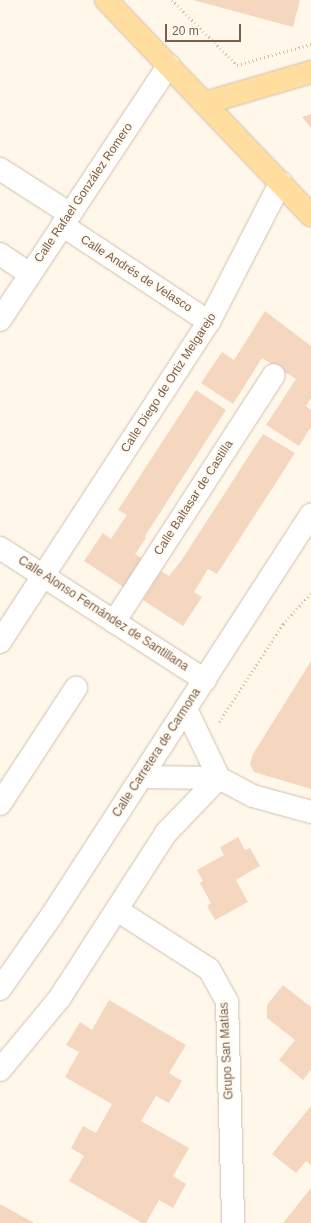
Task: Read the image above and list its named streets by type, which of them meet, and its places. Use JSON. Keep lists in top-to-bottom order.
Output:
{
  "streets": {
    "street": [
      "Calle Rafael González Romero",
      "Calle Andrés de Velasco",
      "Calle Diego de Ortiz Melgarejo",
      "Calle Baltasar de Castilla",
      "Calle Alonso Fernández de Santillana",
      "Calle Carretera de Carmona",
      "Grupo San Matías"
    ]
  },
  "crossings": [
    ["Calle Rafael González Romero", "Calle Andrés de Velasco"],
    ["Calle Andrés de Velasco", "Calle Diego de Ortiz Melgarejo"],
    ["Calle Diego de Ortiz Melgarejo", "Calle Alonso Fernández de Santillana"],
    ["Calle Baltasar de Castilla", "Calle Alonso Fernández de Santillana"],
    ["Calle Alonso Fernández de Santillana", "Calle Carretera de Carmona"]
  ],
  "scale_bar": "20 m"
}
